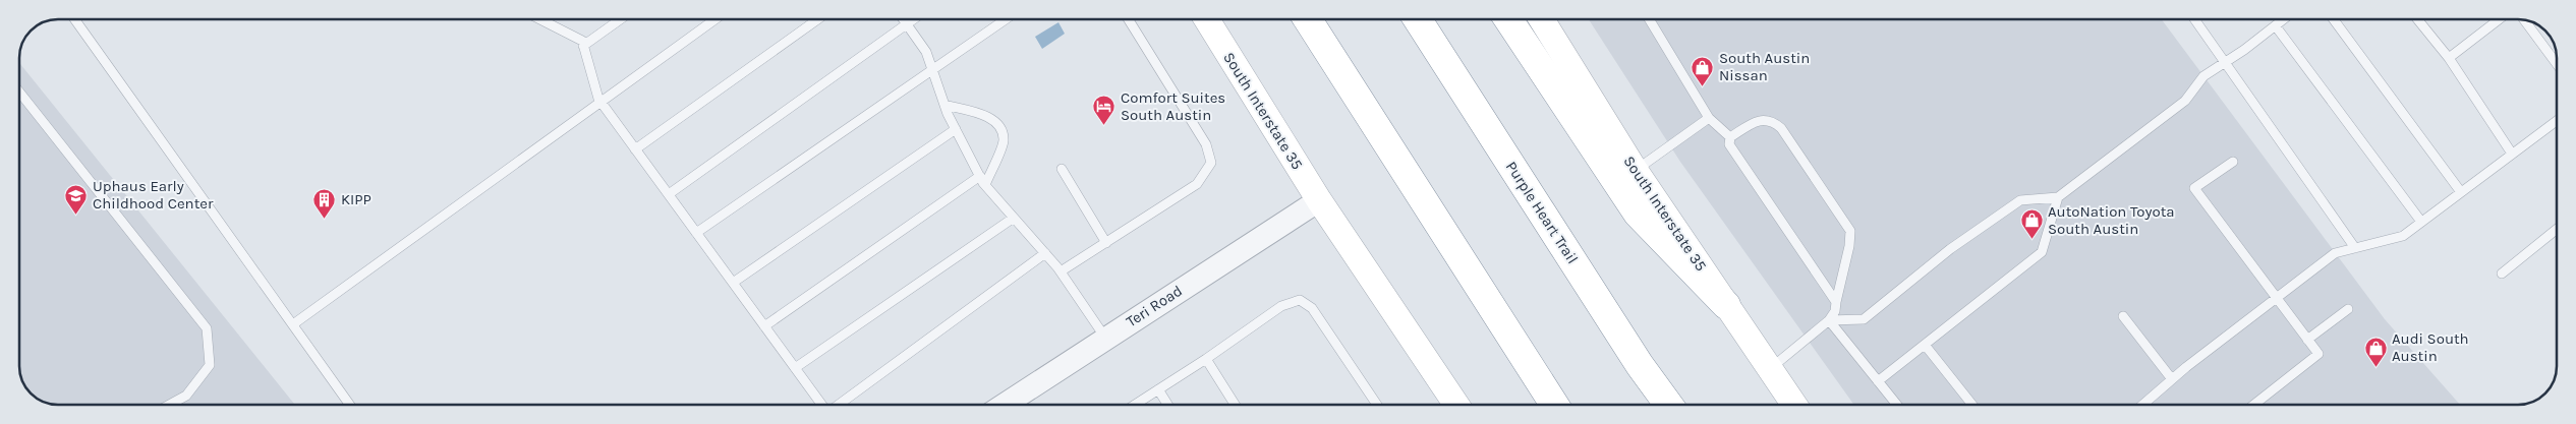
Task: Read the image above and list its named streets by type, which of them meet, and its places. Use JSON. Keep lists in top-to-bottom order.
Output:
{
  "streets": {
    "highway": ["Purple Heart Trail"],
    "main road": ["South Interstate 35"],
    "street": ["Teri Road"]
  },
  "crossings": [
    ["South Interstate 35", "Teri Road"]
  ],
  "places": {
    "shop": ["South Austin Nissan", "AutoNation Toyota South Austin", "Audi South Austin"],
    "hotel": ["Comfort Suites South Austin"],
    "school or university": ["Uphaus Early Childhood Center"],
    "building": ["KIPP"]
  }
}
